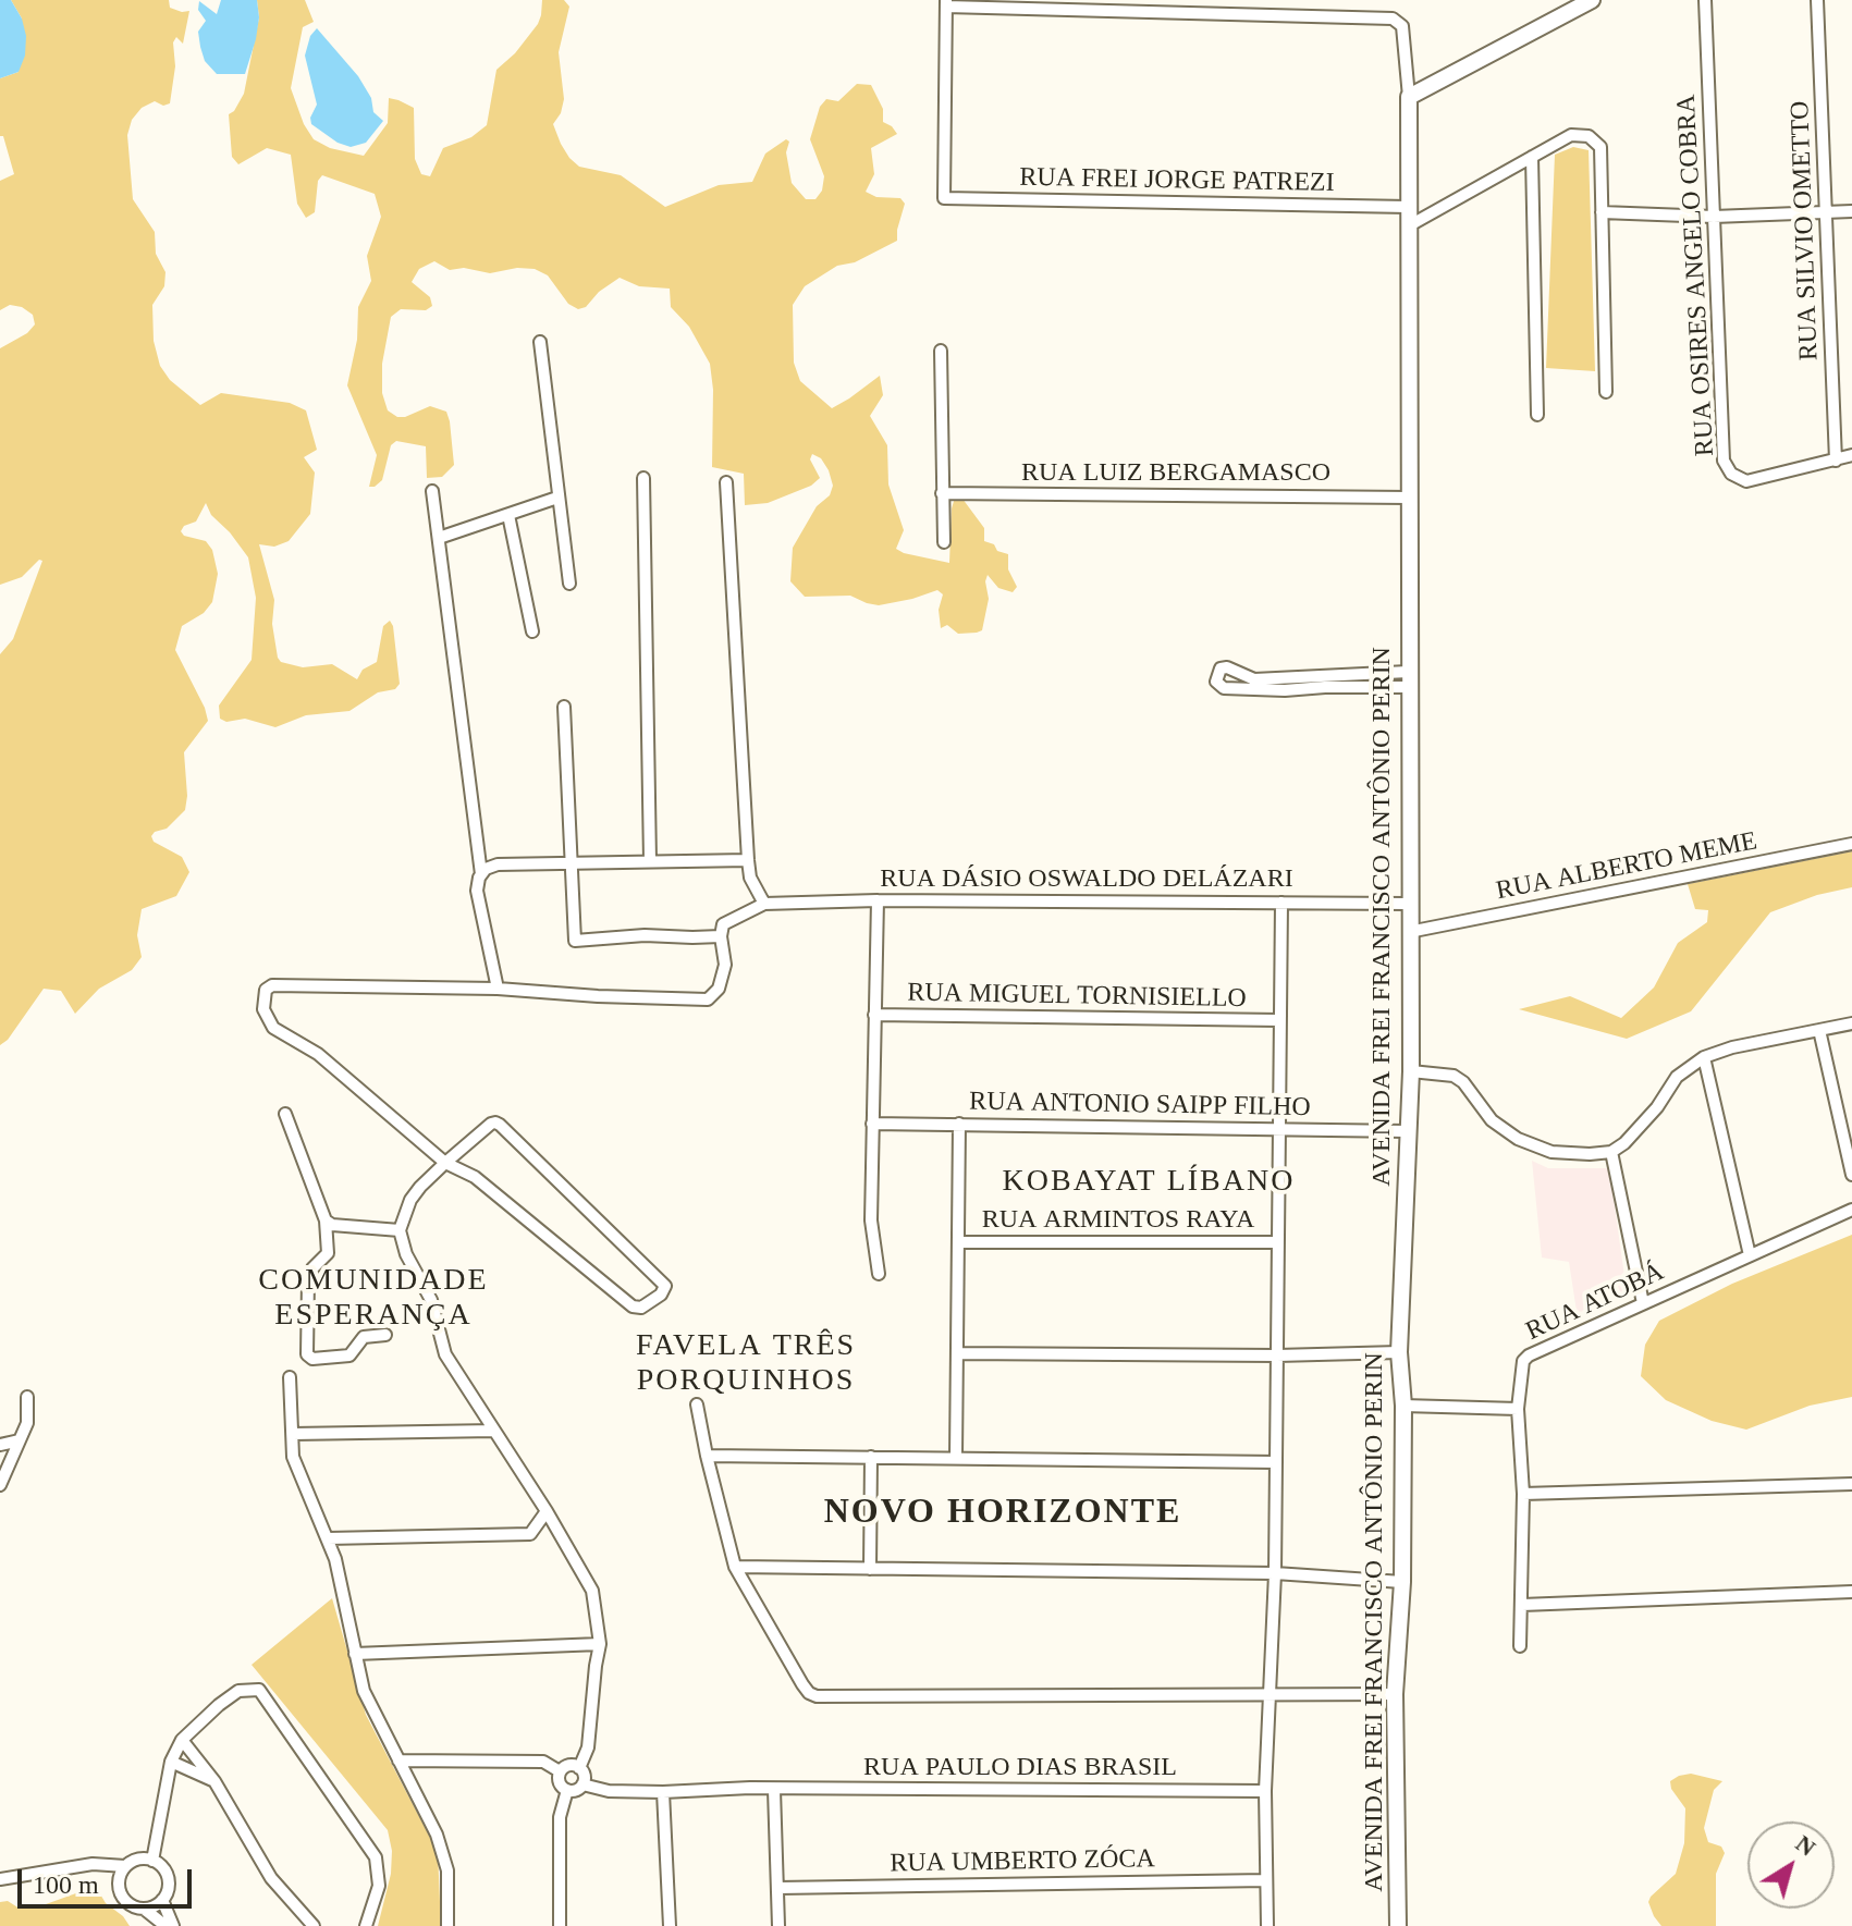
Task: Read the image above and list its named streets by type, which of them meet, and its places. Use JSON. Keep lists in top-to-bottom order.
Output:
{
  "streets": {
    "street": [
      "RUA FREI JORGE PATREZI",
      "RUA SILVIO OMETTO",
      "RUA OSIRES ANGELO COBRA",
      "RUA LUIZ BERGAMASCO",
      "RUA ALBERTO MEME",
      "RUA DÁSIO OSWALDO DELÁZARI",
      "AVENIDA FREI FRANCISCO ANTÔNIO PERIN",
      "RUA MIGUEL TORNISIELLO",
      "RUA ANTONIO SAIPP FILHO",
      "RUA ARMINTOS RAYA",
      "RUA ATOBÁ",
      "RUA PAULO DIAS BRASIL",
      "RUA UMBERTO ZÓCA"
    ]
  },
  "crossings": [
    ["RUA FREI JORGE PATREZI", "AVENIDA FREI FRANCISCO ANTÔNIO PERIN"],
    ["RUA SILVIO OMETTO", "RUA OSIRES ANGELO COBRA"],
    ["RUA LUIZ BERGAMASCO", "AVENIDA FREI FRANCISCO ANTÔNIO PERIN"],
    ["RUA ALBERTO MEME", "AVENIDA FREI FRANCISCO ANTÔNIO PERIN"],
    ["RUA DÁSIO OSWALDO DELÁZARI", "AVENIDA FREI FRANCISCO ANTÔNIO PERIN"],
    ["AVENIDA FREI FRANCISCO ANTÔNIO PERIN", "RUA ANTONIO SAIPP FILHO"]
  ],
  "districts": [
    "KOBAYAT LÍBANO",
    "COMUNIDADE ESPERANÇA",
    "FAVELA TRÊS PORQUINHOS",
    "NOVO HORIZONTE"
  ],
  "scale_bar": "100 m",
  "north": "top right"
}
